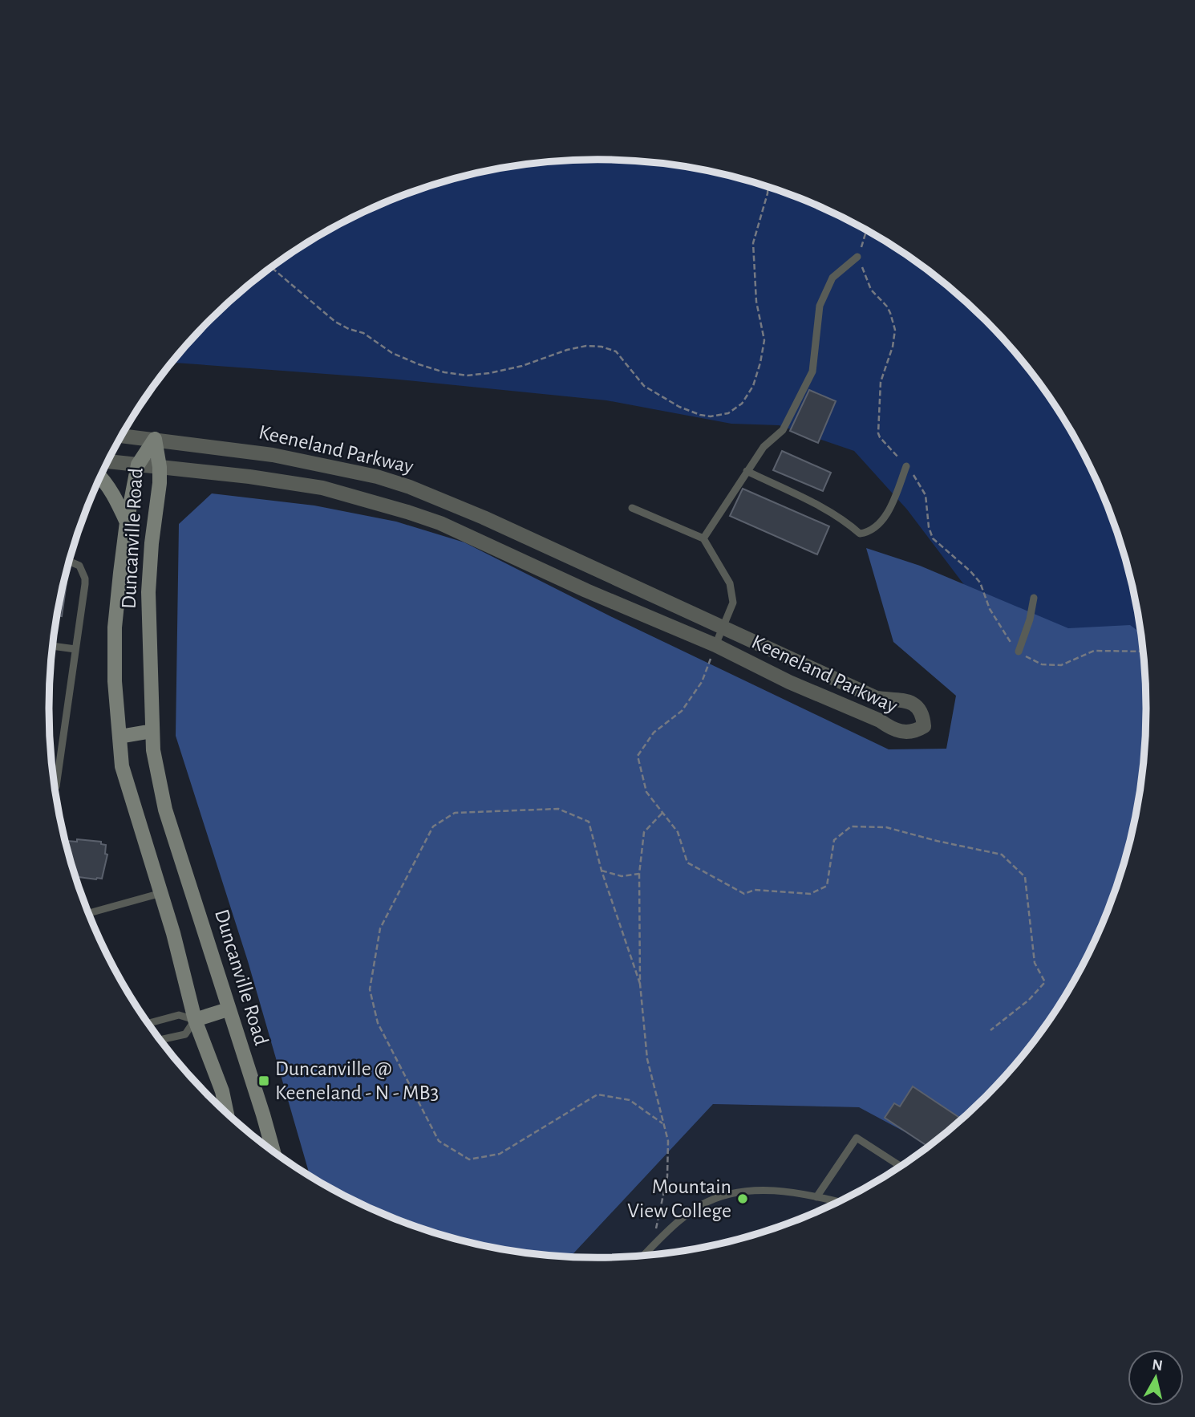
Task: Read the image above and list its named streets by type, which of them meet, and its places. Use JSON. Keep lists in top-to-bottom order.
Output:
{
  "streets": {
    "main road": ["Duncanville Road"],
    "street": ["Keeneland Parkway"]
  },
  "crossings": [
    ["Keeneland Parkway", "Duncanville Road"]
  ],
  "places": {
    "transit": ["Duncanville @ Keeneland - N - MB3"],
    "other": ["Mountain View College"]
  },
  "north": "top"
}
